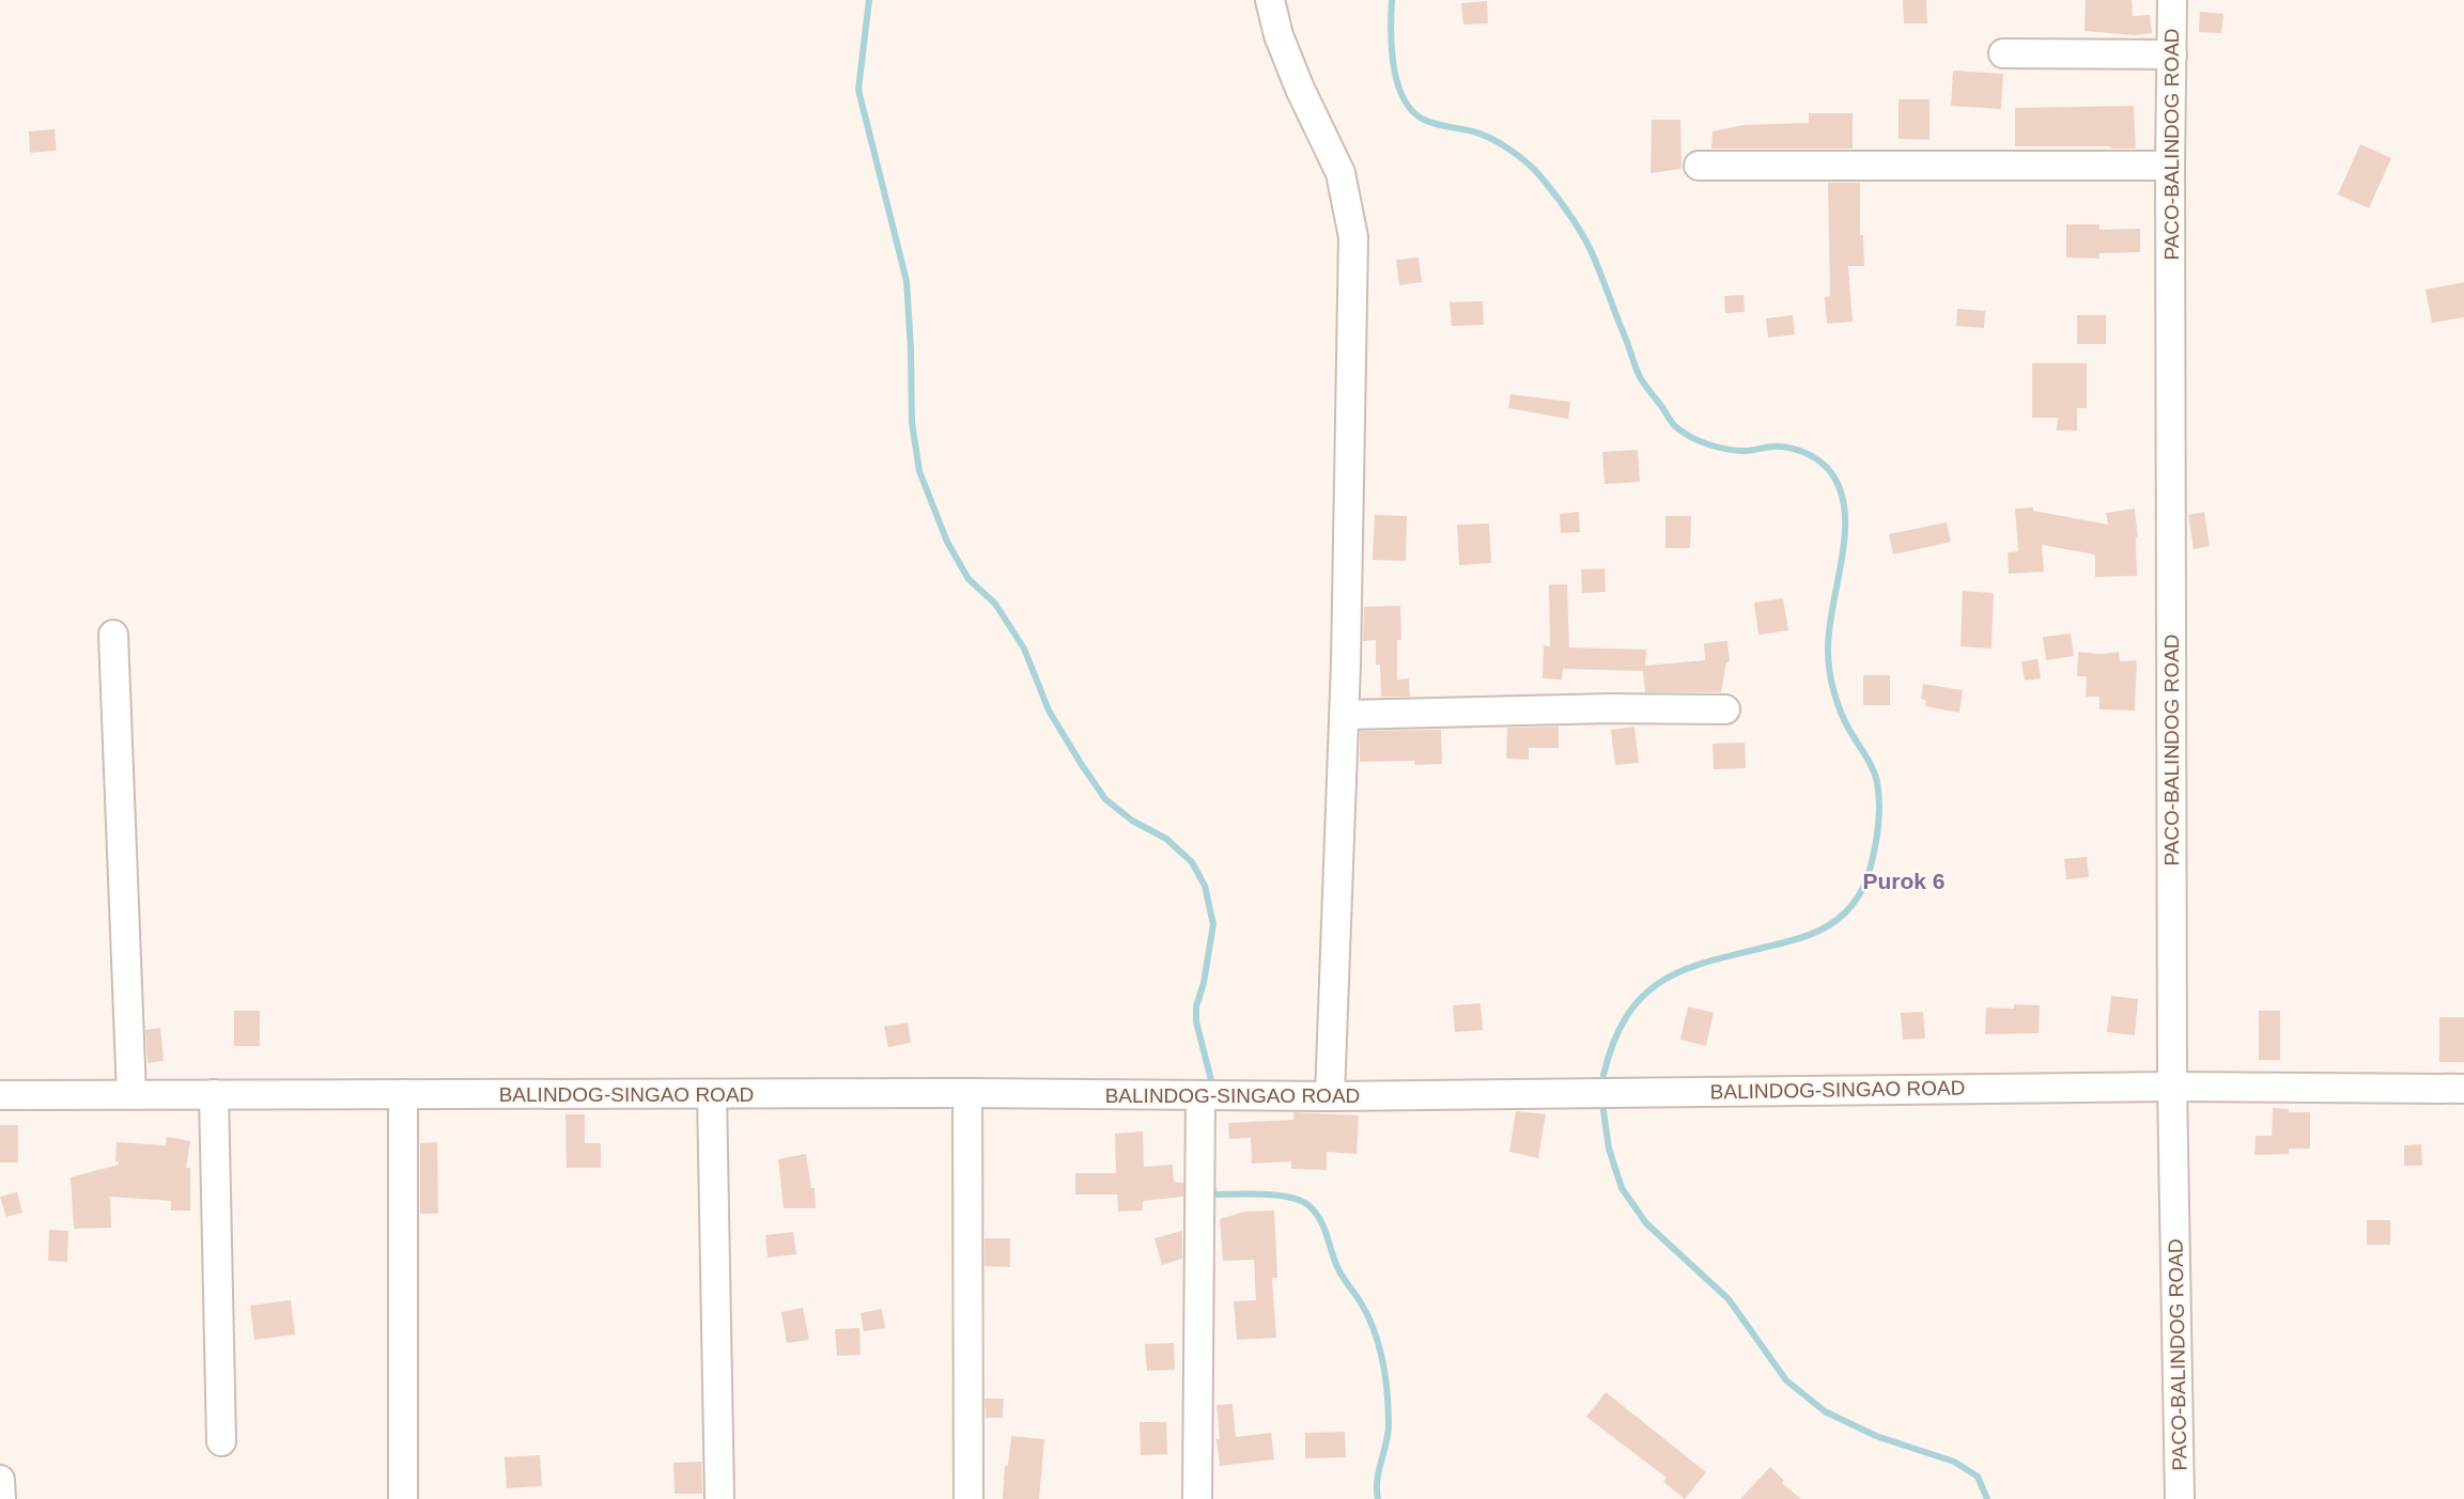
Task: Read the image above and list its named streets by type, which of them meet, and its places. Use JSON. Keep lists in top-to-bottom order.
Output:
{
  "streets": {
    "street": ["PACO-BALINDOG ROAD", "BALINDOG-SINGAO ROAD"]
  },
  "crossings": [
    ["PACO-BALINDOG ROAD", "BALINDOG-SINGAO ROAD"]
  ],
  "districts": ["Purok 6"]
}
